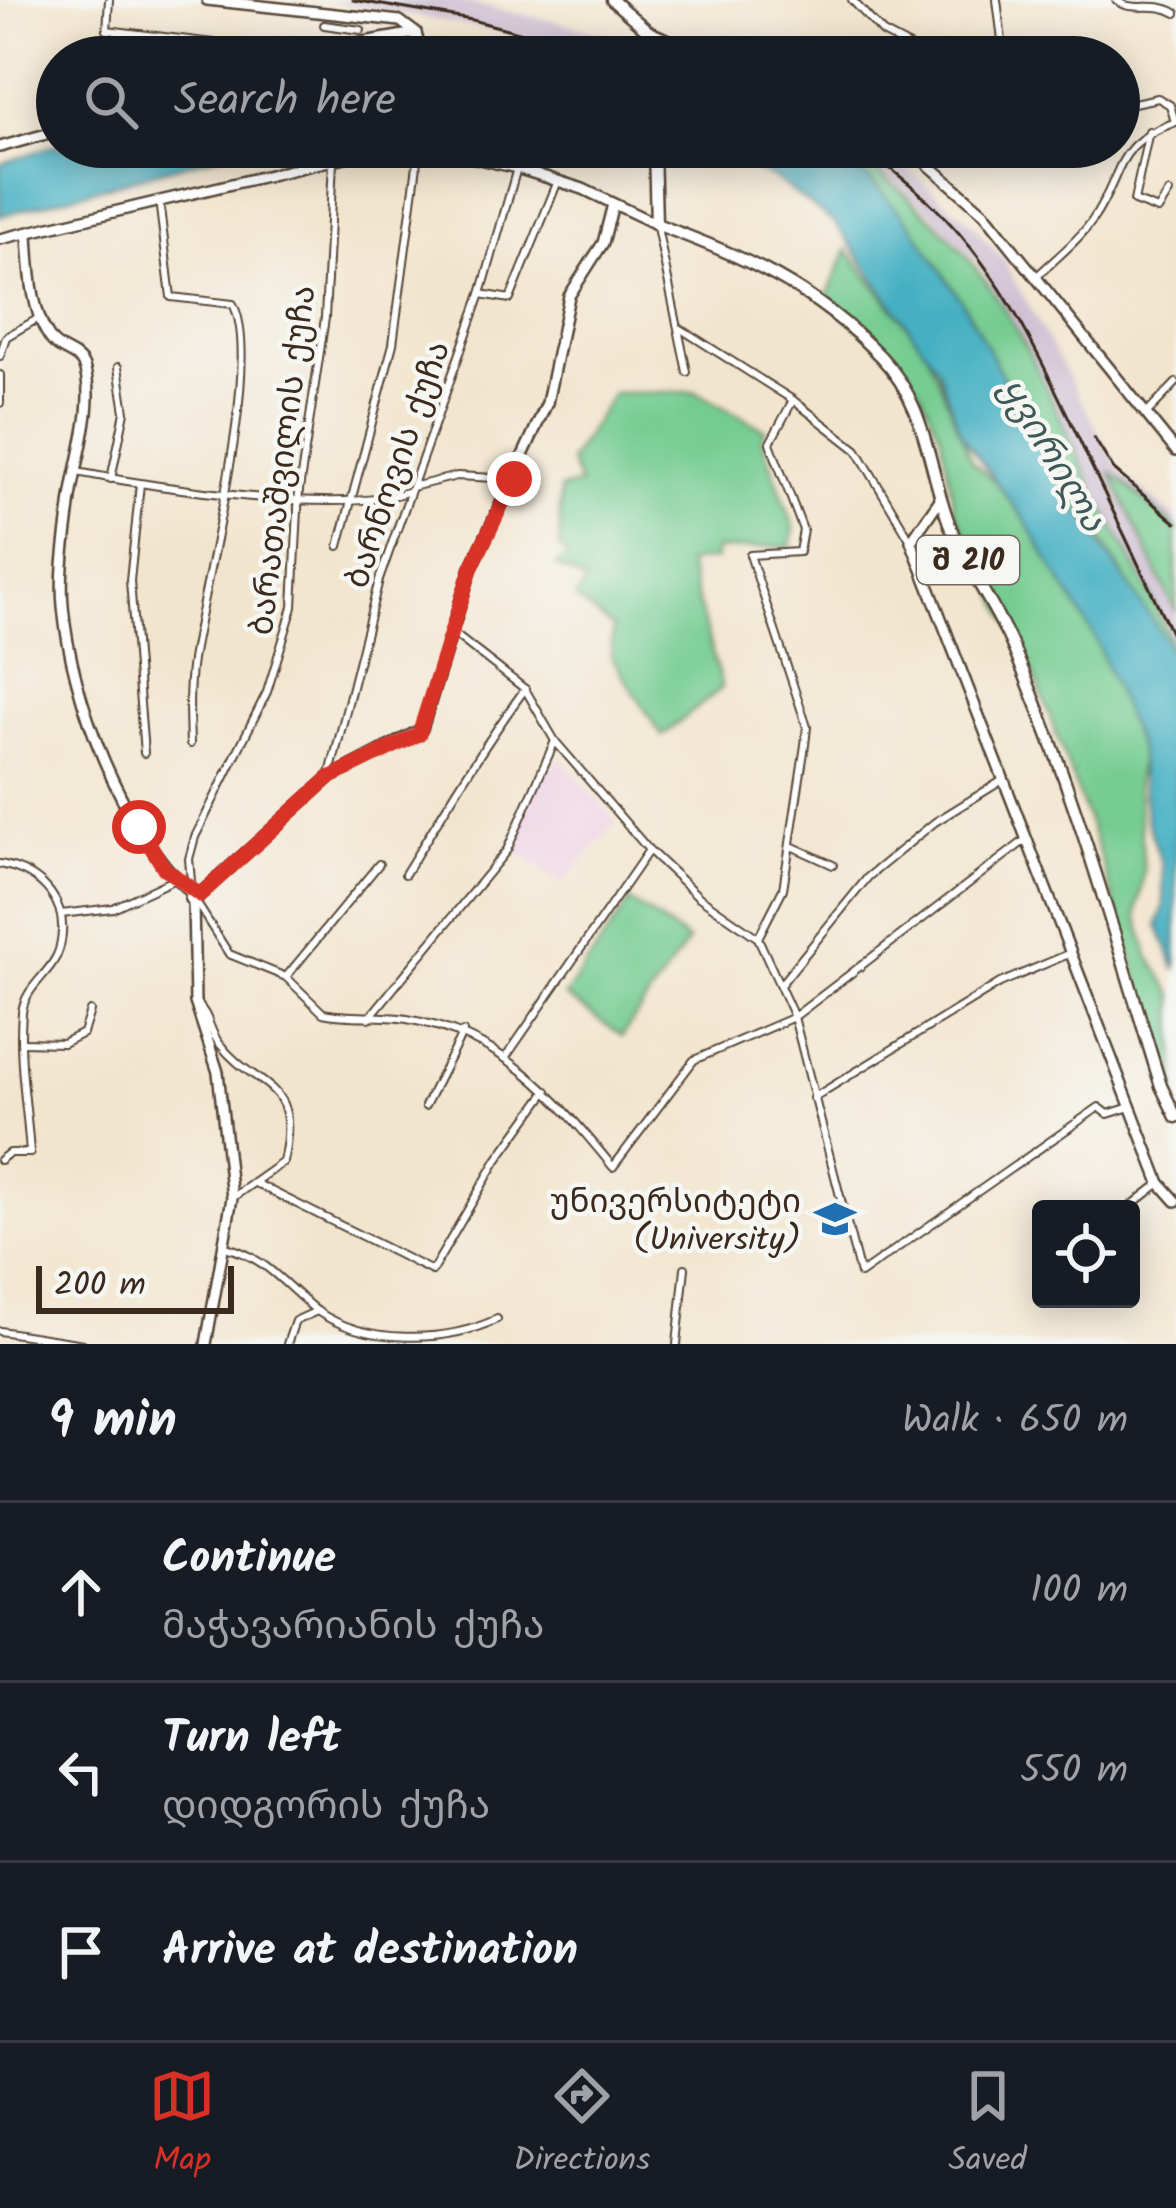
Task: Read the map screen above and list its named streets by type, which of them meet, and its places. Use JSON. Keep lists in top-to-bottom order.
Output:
{
  "streets": {
    "main road": ["შ 210"],
    "street": ["ბარათაშვილის ქუჩა", "ბარნოვის ქუჩა"]
  },
  "water": ["ყვირილა"],
  "places": {
    "school or university": ["უნივერსიტეტი (University)"]
  },
  "scale_bar": "200 m",
  "page": {
    "search": "Search here",
    "scale": "200 m",
    "heading": ["9 min", "Walk · 650 m"],
    "list": [
      ["Continue", "მაჭავარიანის ქუჩა", "100 m"],
      ["Turn left", "დიდგორის ქუჩა", "550 m"],
      "Arrive at destination"
    ],
    "nav": ["Map", "Directions", "Saved"]
  }
}
